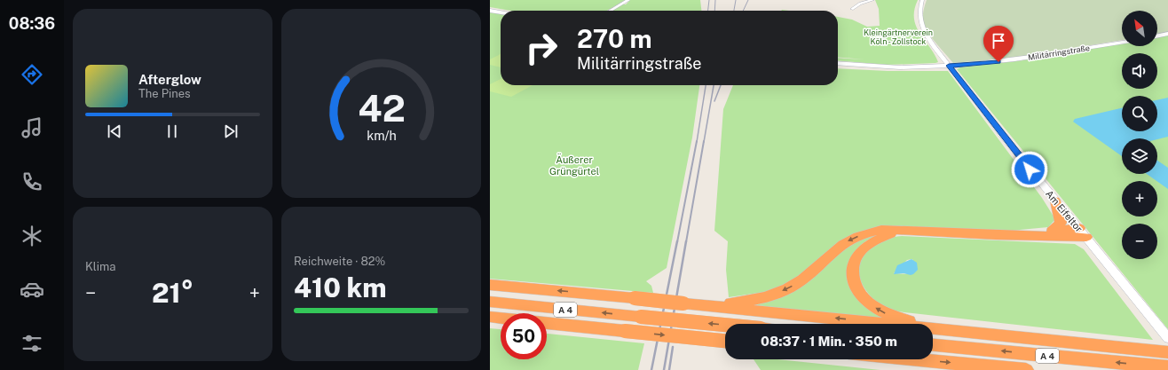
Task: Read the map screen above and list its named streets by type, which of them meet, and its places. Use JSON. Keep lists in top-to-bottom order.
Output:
{
  "streets": {
    "highway": ["A 4"],
    "main road": ["Militärringstraße", "Am Eifeltor"]
  },
  "crossings": [
    ["Militärringstraße", "Am Eifeltor"]
  ],
  "parks": ["Kleingärtnerverein Köln - Zollstock", "Äußerer Grüngürtel"],
  "north": "top left",
  "page": {
    "tabs": "08:36",
    "map_buttons": ["+", "−"],
    "turn": ["270 m", "Militärringstraße"],
    "song": ["Afterglow", "The Pines"],
    "tile": [
      "Klima",
      ["Reichweite · 82%", "410 km"]
    ],
    "heat": ["−", "21°", "+"],
    "limit": "50",
    "trip": "08:37 · 1 Min. · 350 m",
    "gauge": ["42", "km/h"]
  }
}
